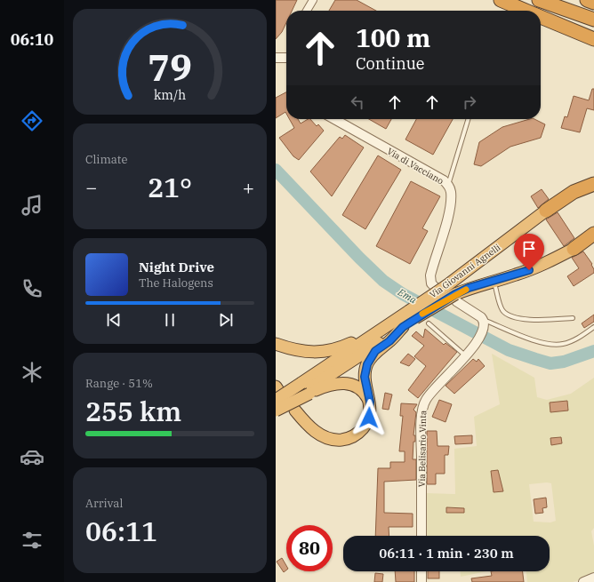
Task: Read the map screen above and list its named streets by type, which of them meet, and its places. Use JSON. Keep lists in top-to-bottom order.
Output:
{
  "streets": {
    "highway": ["Via Giovanni Agnelli"],
    "street": ["Via di Vacciano", "Via Belisario Vinta"]
  },
  "water": ["Ema"],
  "page": {
    "tabs": "06:10",
    "turn": ["100 m", "Continue"],
    "tile": [
      "Climate",
      ["Range · 51%", "255 km"],
      ["Arrival", "06:11"]
    ],
    "heat": ["−", "21°", "+"],
    "song": ["Night Drive", "The Halogens"],
    "limit": "80",
    "trip": "06:11 · 1 min · 230 m",
    "gauge": ["79", "km/h"]
  }
}
